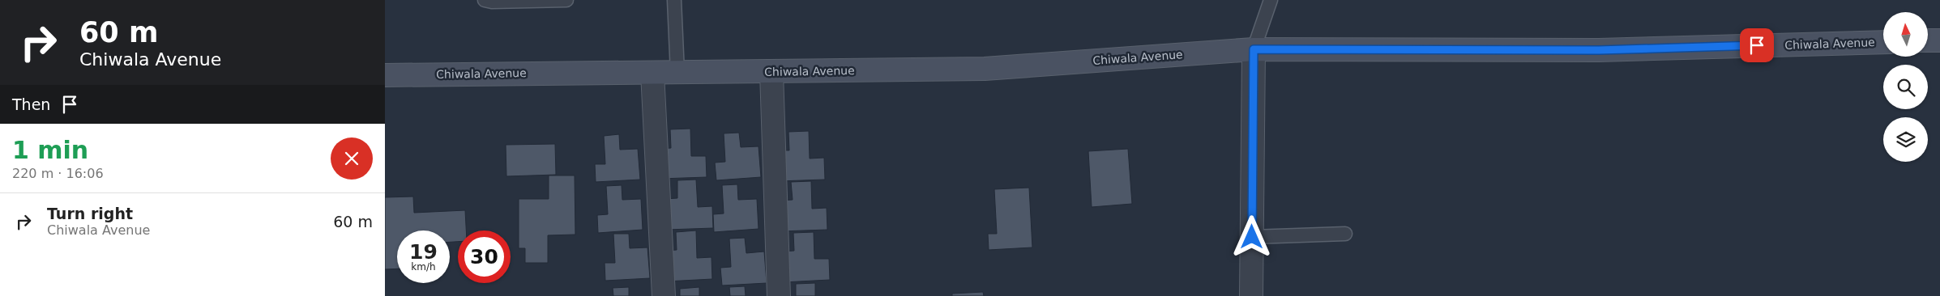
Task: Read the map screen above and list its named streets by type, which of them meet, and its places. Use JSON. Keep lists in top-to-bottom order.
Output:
{
  "streets": {
    "main road": ["Chiwala Avenue"]
  },
  "north": "top",
  "page": {
    "turn": ["60 m", "Chiwala Avenue"],
    "then": "Then",
    "heading": ["1 min", "220 m · 16:06"],
    "list": [
      {
        "name": "Turn right",
        "note": "Chiwala Avenue",
        "value": "60 m"
      }
    ],
    "speed": "19 km/h",
    "limit": "30"
  }
}
